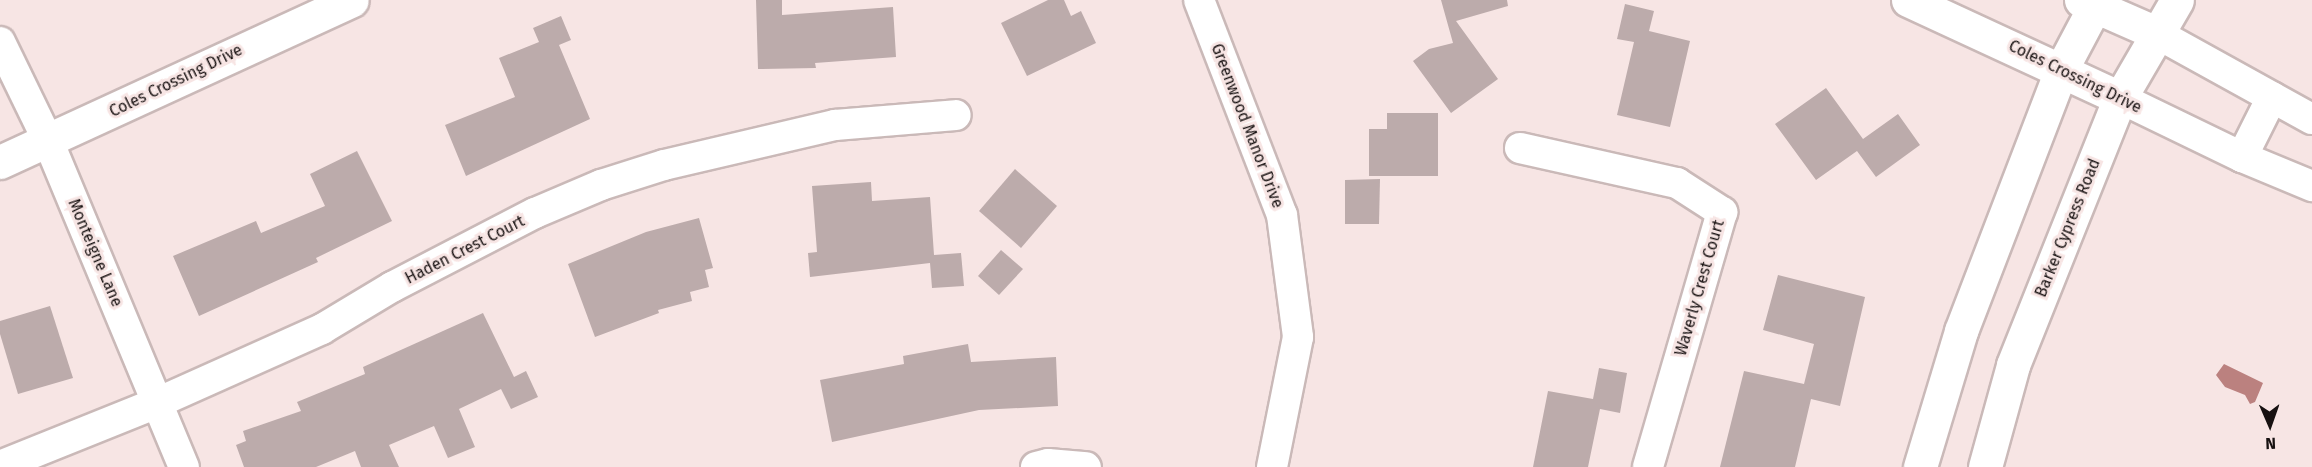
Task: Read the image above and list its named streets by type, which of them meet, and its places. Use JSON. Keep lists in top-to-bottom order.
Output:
{
  "streets": {
    "main road": ["Coles Crossing Drive", "Barker Cypress Road"],
    "street": [
      "Greenwood Manor Drive",
      "Haden Crest Court",
      "Monteigne Lane",
      "Waverly Crest Court"
    ]
  },
  "crossings": [
    ["Coles Crossing Drive", "Barker Cypress Road"],
    ["Coles Crossing Drive", "Monteigne Lane"],
    ["Haden Crest Court", "Monteigne Lane"]
  ],
  "north": "bottom"
}
